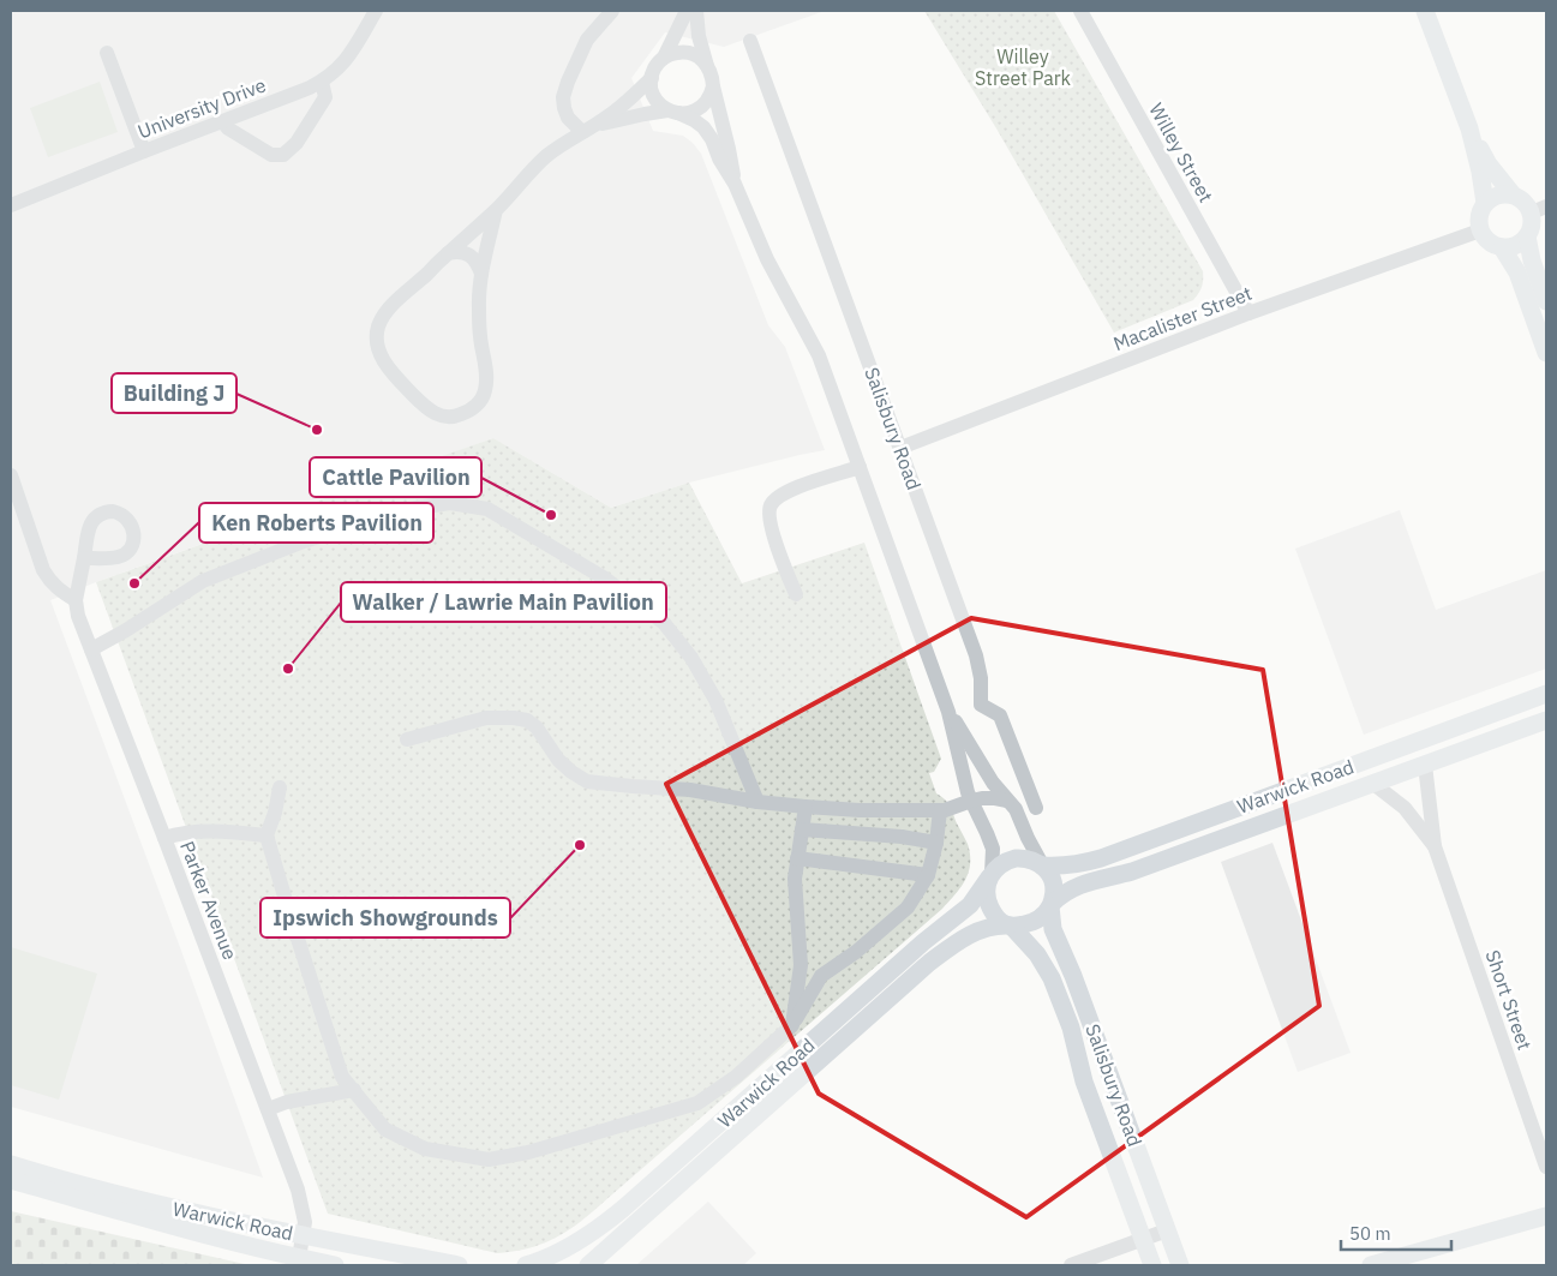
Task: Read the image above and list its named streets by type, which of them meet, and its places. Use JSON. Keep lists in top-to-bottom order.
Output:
{
  "streets": {
    "main road": ["Salisbury Road", "Warwick Road"],
    "street": [
      "University Drive",
      "Willey Street",
      "Macalister Street",
      "Parker Avenue",
      "Short Street"
    ]
  },
  "crossings": [
    ["Willey Street", "Macalister Street"],
    ["Macalister Street", "Salisbury Road"],
    ["Salisbury Road", "Warwick Road"],
    ["Warwick Road", "Parker Avenue"],
    ["Warwick Road", "Short Street"]
  ],
  "parks": ["Willey Street Park"],
  "places": [
    "Building J",
    "Cattle Pavilion",
    "Ken Roberts Pavilion",
    "Walker / Lawrie Main Pavilion",
    "Ipswich Showgrounds"
  ],
  "scale_bar": "50 m"
}
